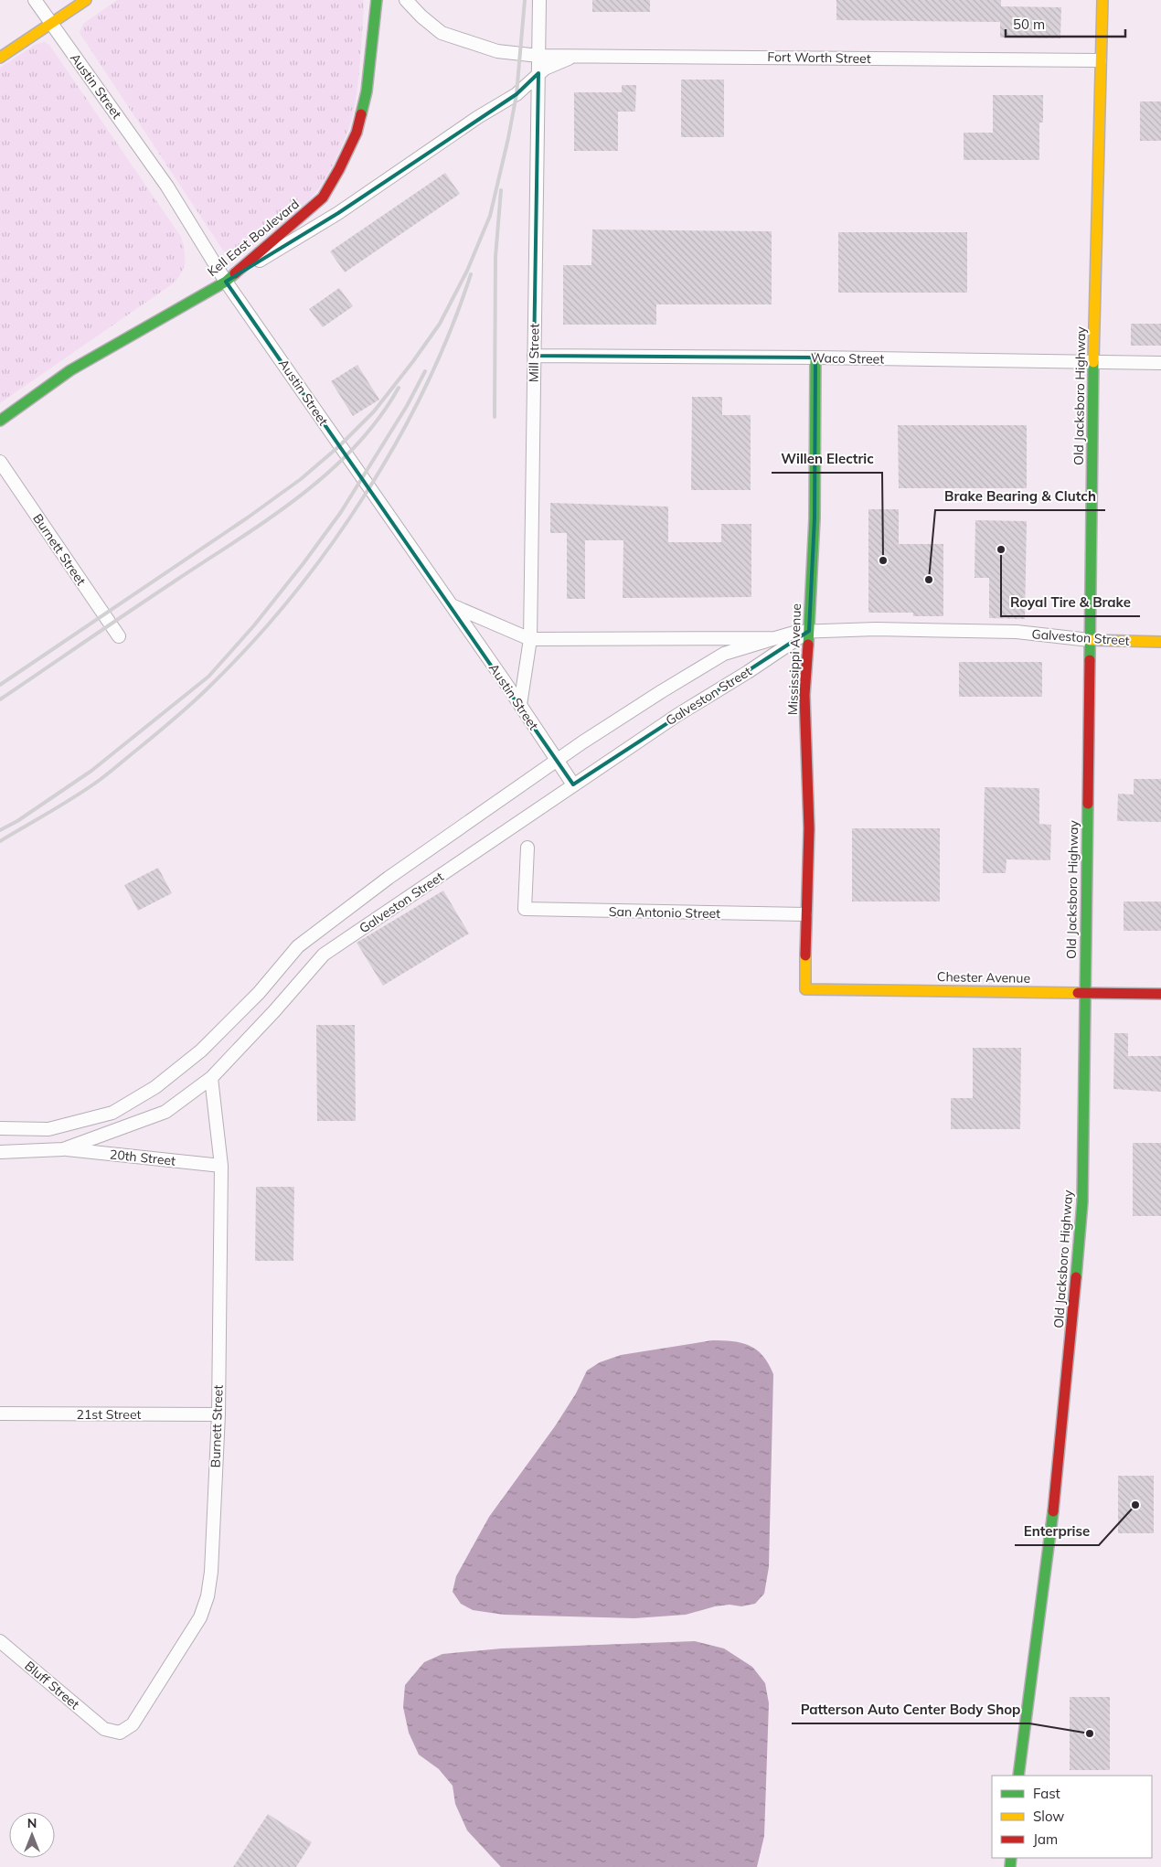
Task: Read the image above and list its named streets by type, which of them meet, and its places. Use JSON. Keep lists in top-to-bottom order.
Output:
{
  "streets": {
    "main road": [
      "Kell East Boulevard",
      "Old Jacksboro Highway",
      "Galveston Street",
      "Mississippi Avenue",
      "Chester Avenue"
    ],
    "street": [
      "Fort Worth Street",
      "Austin Street",
      "Mill Street",
      "Waco Street",
      "Burnett Street",
      "San Antonio Street",
      "20th Street",
      "21st Street",
      "Bluff Street"
    ]
  },
  "crossings": [
    ["Fort Worth Street", "Mill Street"],
    ["Fort Worth Street", "Old Jacksboro Highway"],
    ["Austin Street", "Kell East Boulevard"],
    ["Austin Street", "Mill Street"],
    ["Austin Street", "Galveston Street"],
    ["Mill Street", "Waco Street"],
    ["Mill Street", "Galveston Street"],
    ["Waco Street", "Old Jacksboro Highway"],
    ["Waco Street", "Mississippi Avenue"],
    ["Old Jacksboro Highway", "Galveston Street"],
    ["Old Jacksboro Highway", "Chester Avenue"],
    ["Burnett Street", "Galveston Street"],
    ["Burnett Street", "20th Street"],
    ["Burnett Street", "21st Street"],
    ["Burnett Street", "Bluff Street"],
    ["Galveston Street", "Mississippi Avenue"],
    ["Galveston Street", "20th Street"],
    ["Mississippi Avenue", "San Antonio Street"],
    ["Mississippi Avenue", "Chester Avenue"]
  ],
  "places": [
    "Royal Tire & Brake",
    "Willen Electric",
    "Brake Bearing & Clutch",
    "Enterprise",
    "Patterson Auto Center Body Shop"
  ],
  "legend": ["Fast", "Slow", "Jam"],
  "scale_bar": "50 m",
  "north": "top"
}
